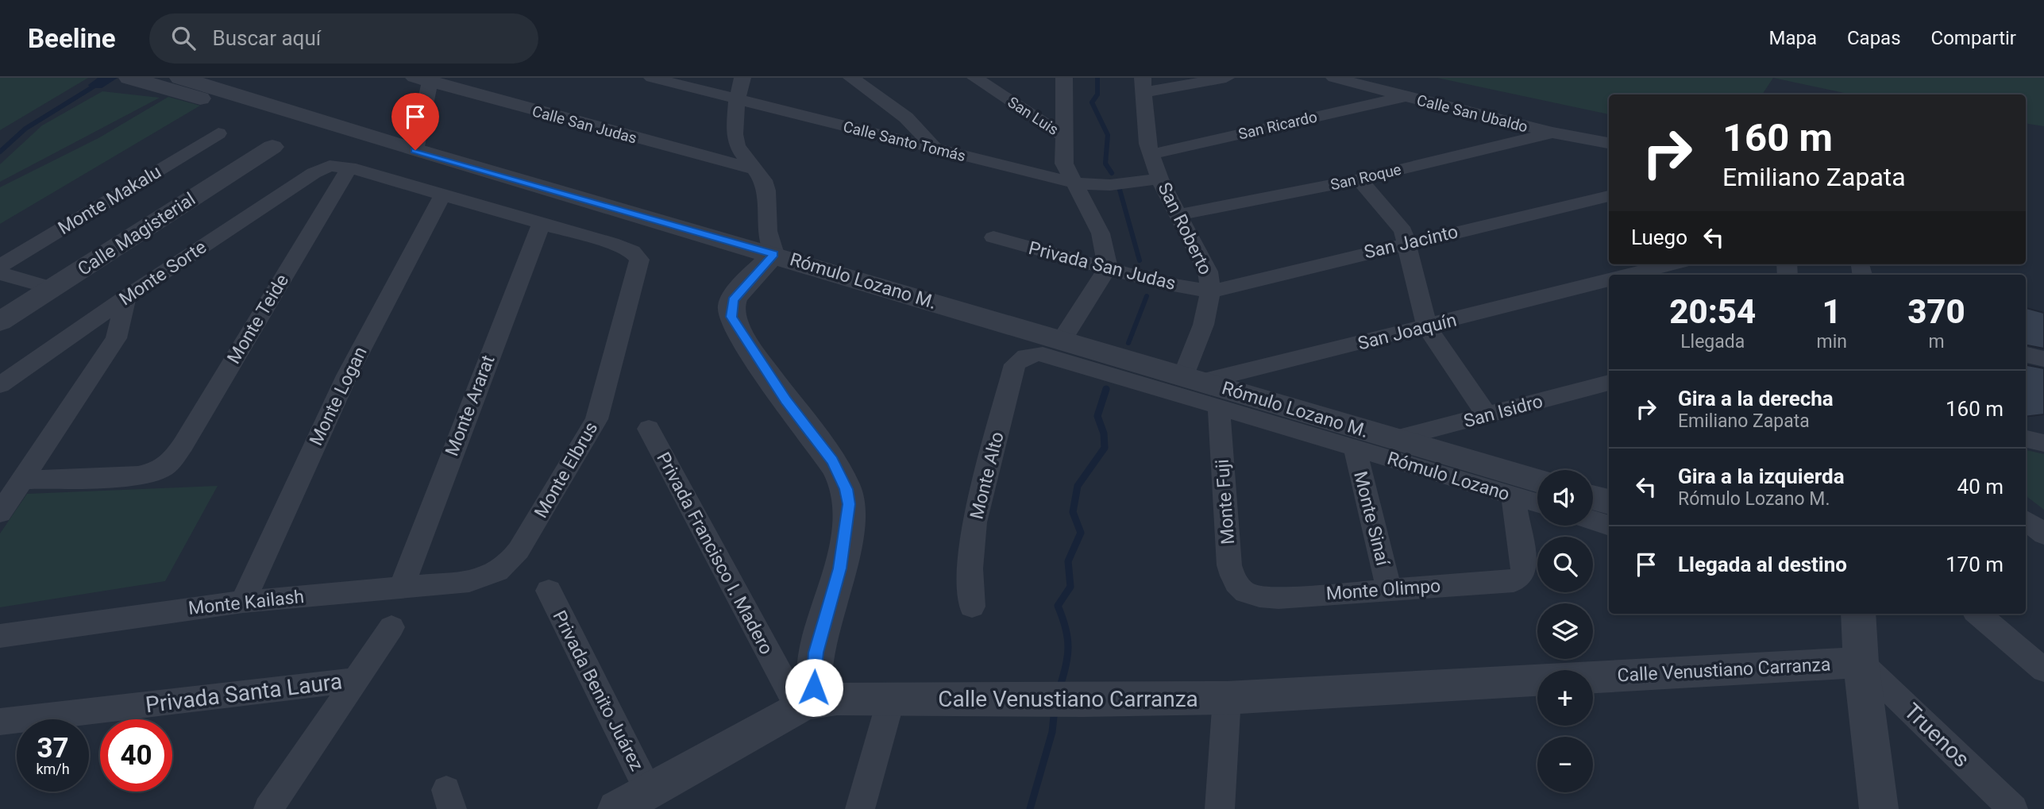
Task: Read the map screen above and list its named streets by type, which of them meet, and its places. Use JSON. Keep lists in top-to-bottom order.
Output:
{
  "streets": {
    "street": [
      "Calle San Ubaldo",
      "San Luis",
      "Calle San Judas",
      "San Ricardo",
      "Calle Santo Tomás",
      "San Roque",
      "Monte Makalu",
      "San Roberto",
      "Calle Magisterial",
      "San Jacinto",
      "Privada San Judas",
      "Monte Sorte",
      "Rómulo Lozano M.",
      "Monte Teide",
      "San Joaquín",
      "Monte Logan",
      "Monte Ararat",
      "San Isidro",
      "Monte Elbrus",
      "Monte Alto",
      "Rómulo Lozano",
      "Monte Fuji",
      "Monte Sinaí",
      "Privada Francisco I. Madero",
      "Monte Olimpo",
      "Monte Kailash",
      "Calle Venustiano Carranza",
      "Privada Benito Juárez",
      "Privada Santa Laura",
      "Truenos"
    ]
  },
  "crossings": [
    ["Calle San Ubaldo", "San Ricardo"],
    ["Calle San Ubaldo", "San Roque"],
    ["San Ricardo", "San Roberto"],
    ["Calle Santo Tomás", "San Roberto"],
    ["San Roque", "San Roberto"],
    ["San Roberto", "San Jacinto"],
    ["San Roberto", "Privada San Judas"],
    ["San Roberto", "Rómulo Lozano M."],
    ["San Roberto", "San Joaquín"],
    ["San Jacinto", "Privada San Judas"],
    ["Monte Sorte", "Monte Teide"],
    ["Rómulo Lozano M.", "San Joaquín"],
    ["Rómulo Lozano M.", "San Isidro"],
    ["Monte Logan", "Monte Kailash"],
    ["Monte Ararat", "Monte Elbrus"],
    ["Monte Ararat", "Monte Kailash"],
    ["Monte Elbrus", "Monte Kailash"],
    ["Monte Alto", "Rómulo Lozano"],
    ["Rómulo Lozano", "Monte Fuji"],
    ["Rómulo Lozano", "Monte Sinaí"],
    ["Rómulo Lozano", "Monte Olimpo"],
    ["Monte Fuji", "Monte Olimpo"],
    ["Monte Sinaí", "Monte Olimpo"],
    ["Privada Francisco I. Madero", "Calle Venustiano Carranza"],
    ["Calle Venustiano Carranza", "Privada Benito Juárez"],
    ["Calle Venustiano Carranza", "Truenos"]
  ],
  "page": {
    "header": "Beeline",
    "search": "Buscar aquí",
    "nav": ["Mapa", "Capas", "Compartir"],
    "turn": ["160 m", "Emiliano Zapata"],
    "then": "Luego",
    "eta": [
      "20:54",
      "Llegada",
      "1",
      "min",
      "370",
      "m"
    ],
    "list": [
      {
        "name": "Gira a la derecha",
        "note": "Emiliano Zapata",
        "value": "160 m"
      },
      {
        "name": "Gira a la izquierda",
        "note": "Rómulo Lozano M.",
        "value": "40 m"
      },
      {
        "name": "Llegada al destino",
        "value": "170 m"
      }
    ],
    "map_buttons": ["+", "−"],
    "speed": "37 km/h",
    "limit": "40"
  }
}
